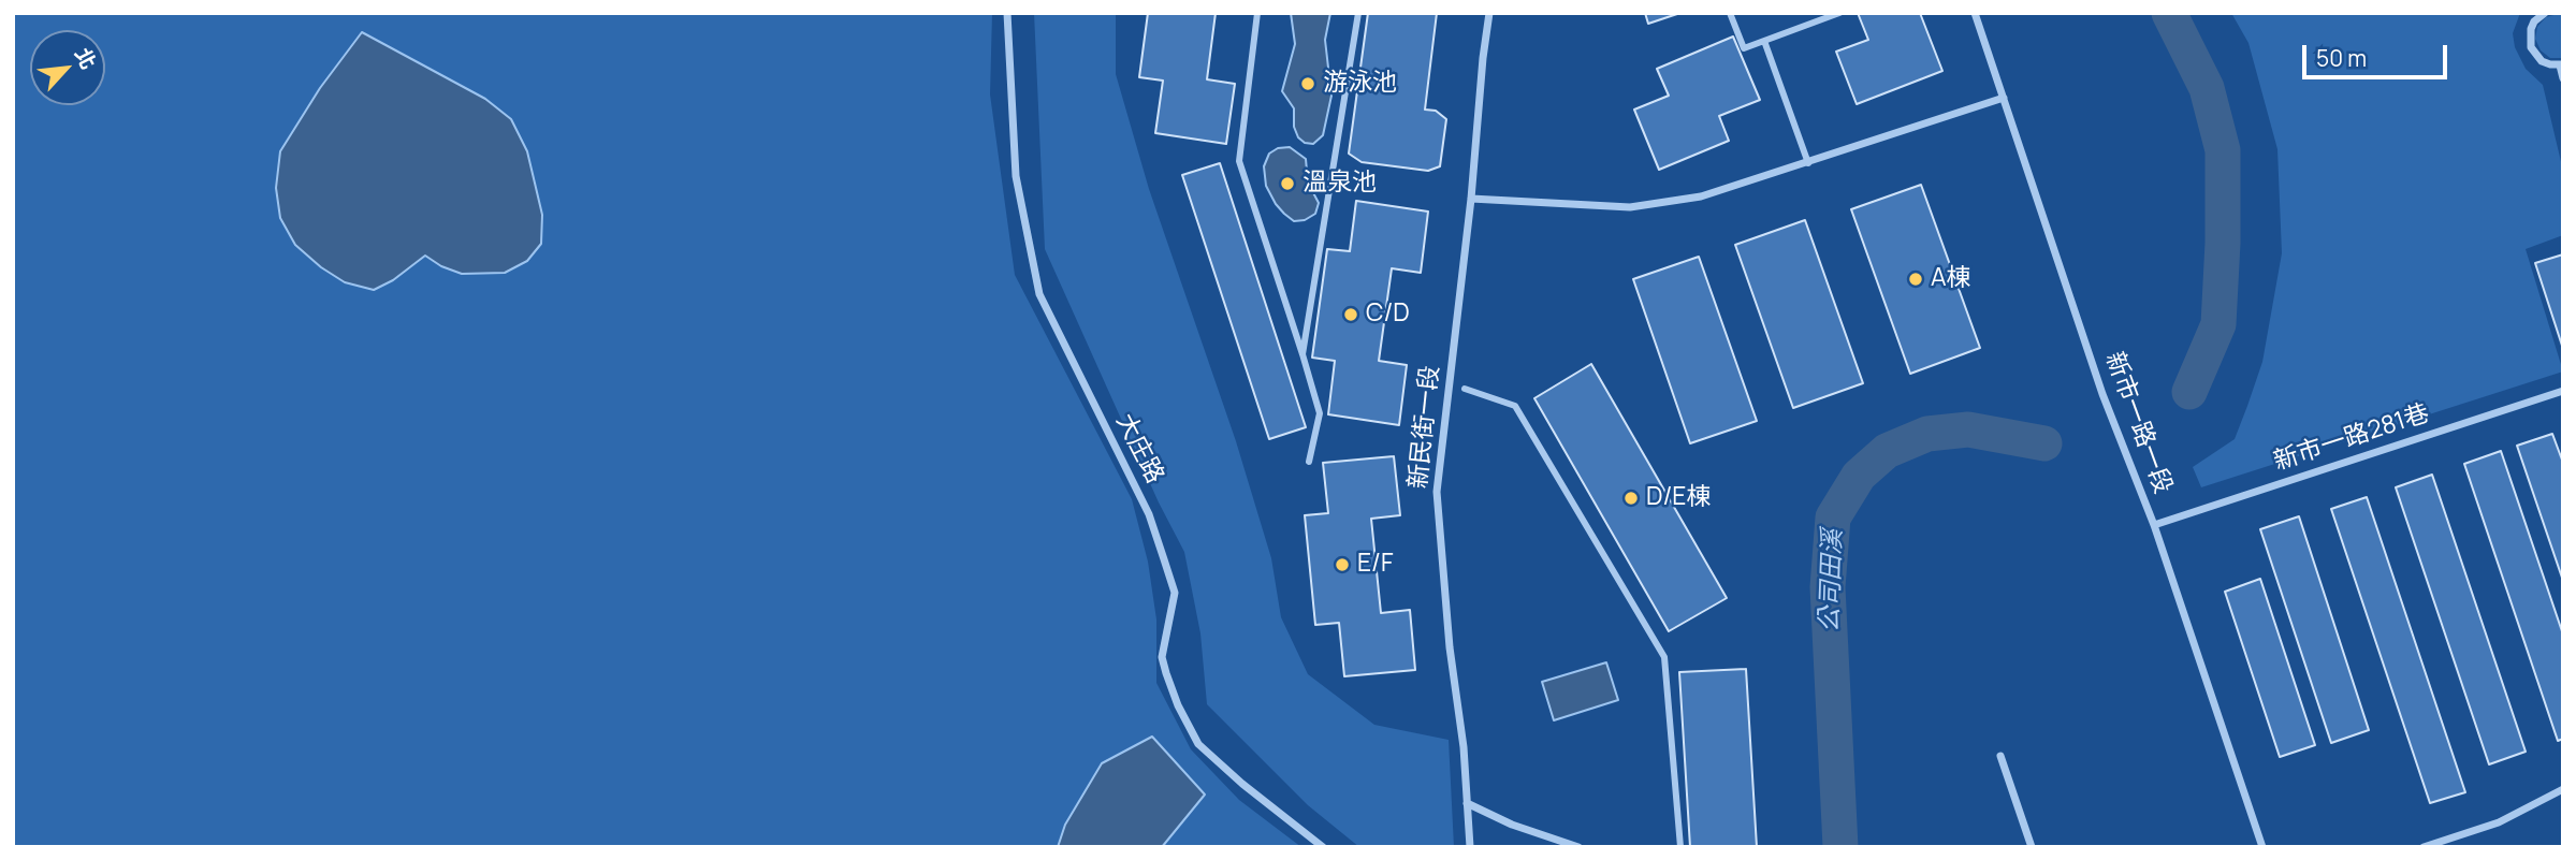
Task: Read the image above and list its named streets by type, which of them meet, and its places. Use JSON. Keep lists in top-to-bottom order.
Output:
{
  "streets": {
    "street": [
      "新市一路一段",
      "新民街一段",
      "新市一路281巷",
      "大庄路"
    ]
  },
  "crossings": [
    ["新市一路一段", "新市一路281巷"]
  ],
  "water": ["公司田溪"],
  "places": [
    "游泳池",
    "溫泉池",
    "A棟",
    "C/D",
    "D/E棟",
    "E/F"
  ],
  "scale_bar": "50 m",
  "north": "top right"
}
